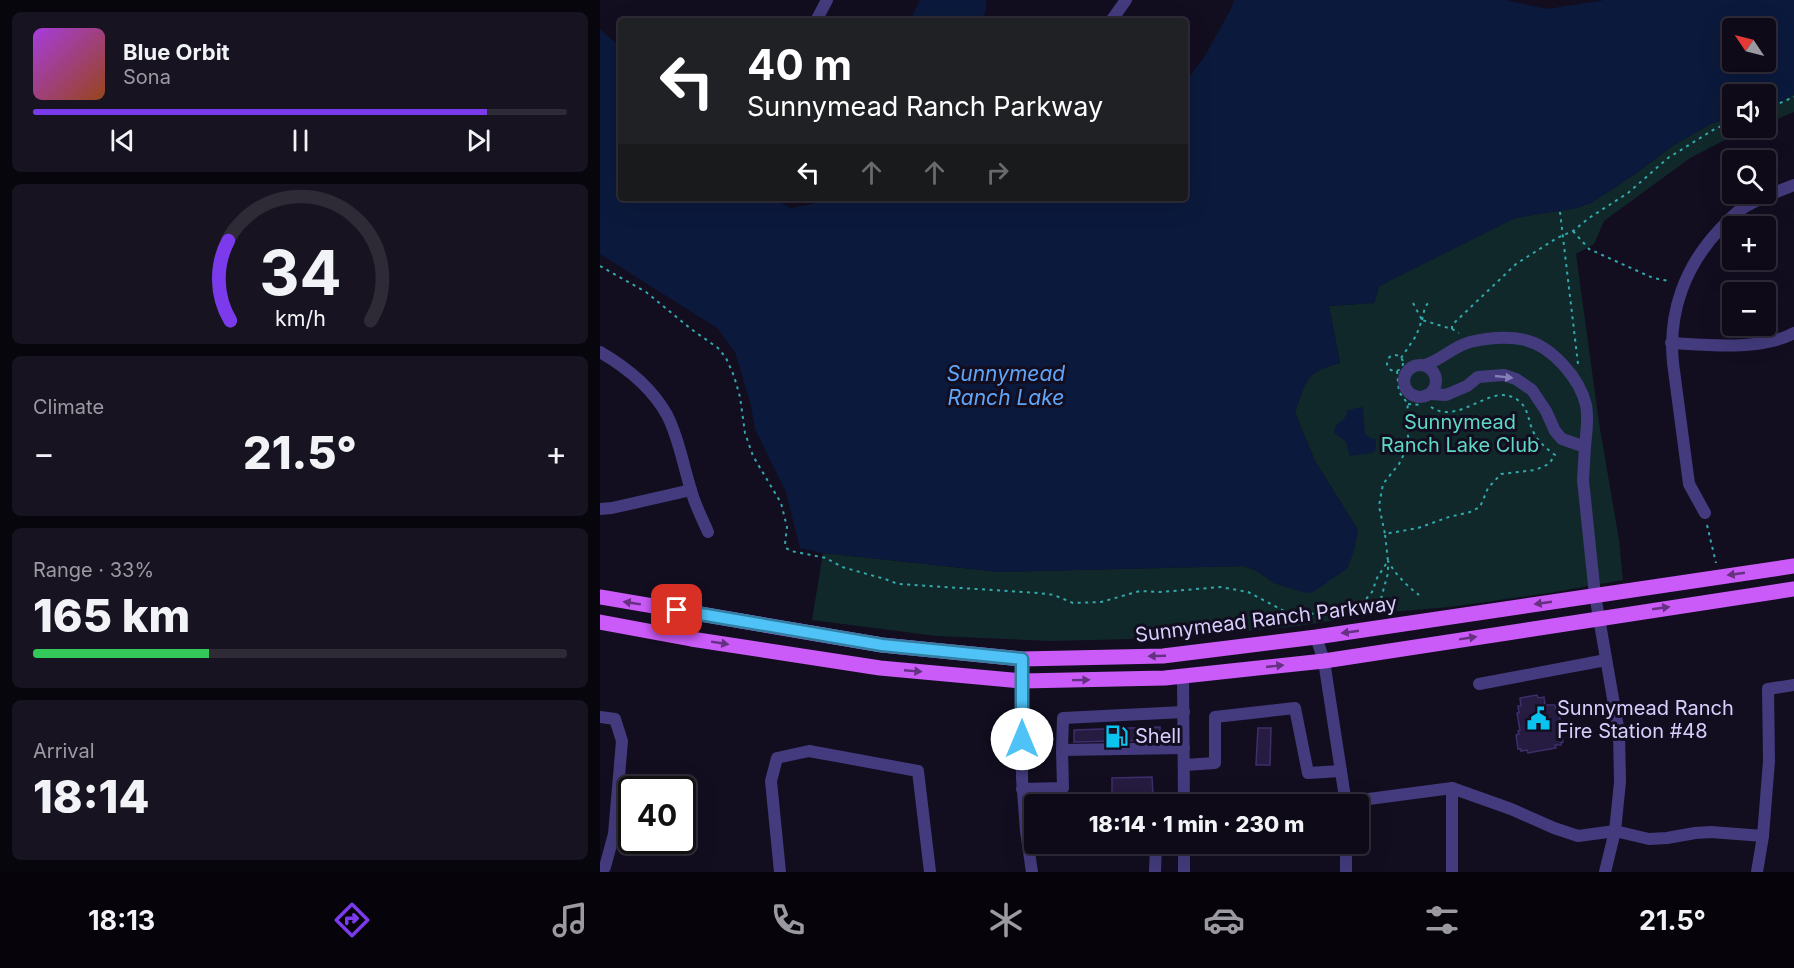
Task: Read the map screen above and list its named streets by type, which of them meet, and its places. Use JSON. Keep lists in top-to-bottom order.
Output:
{
  "streets": {
    "main road": ["Sunnymead Ranch Parkway"]
  },
  "water": ["Sunnymead Ranch Lake"],
  "parks": ["Sunnymead Ranch Lake Club"],
  "places": {
    "public building": ["Sunnymead Ranch Fire Station #48"],
    "fuel station": ["Shell"]
  },
  "north": "top left",
  "page": {
    "map_buttons": ["+", "−"],
    "turn": ["40 m", "Sunnymead Ranch Parkway"],
    "song": ["Blue Orbit", "Sona"],
    "tile": [
      "Climate",
      ["Range · 33%", "165 km"],
      ["Arrival", "18:14"]
    ],
    "heat": ["−", "21.5°", "+"],
    "limit": "40",
    "trip": "18:14 · 1 min · 230 m",
    "tabs": ["18:13", "21.5°"],
    "gauge": ["34", "km/h"]
  }
}
